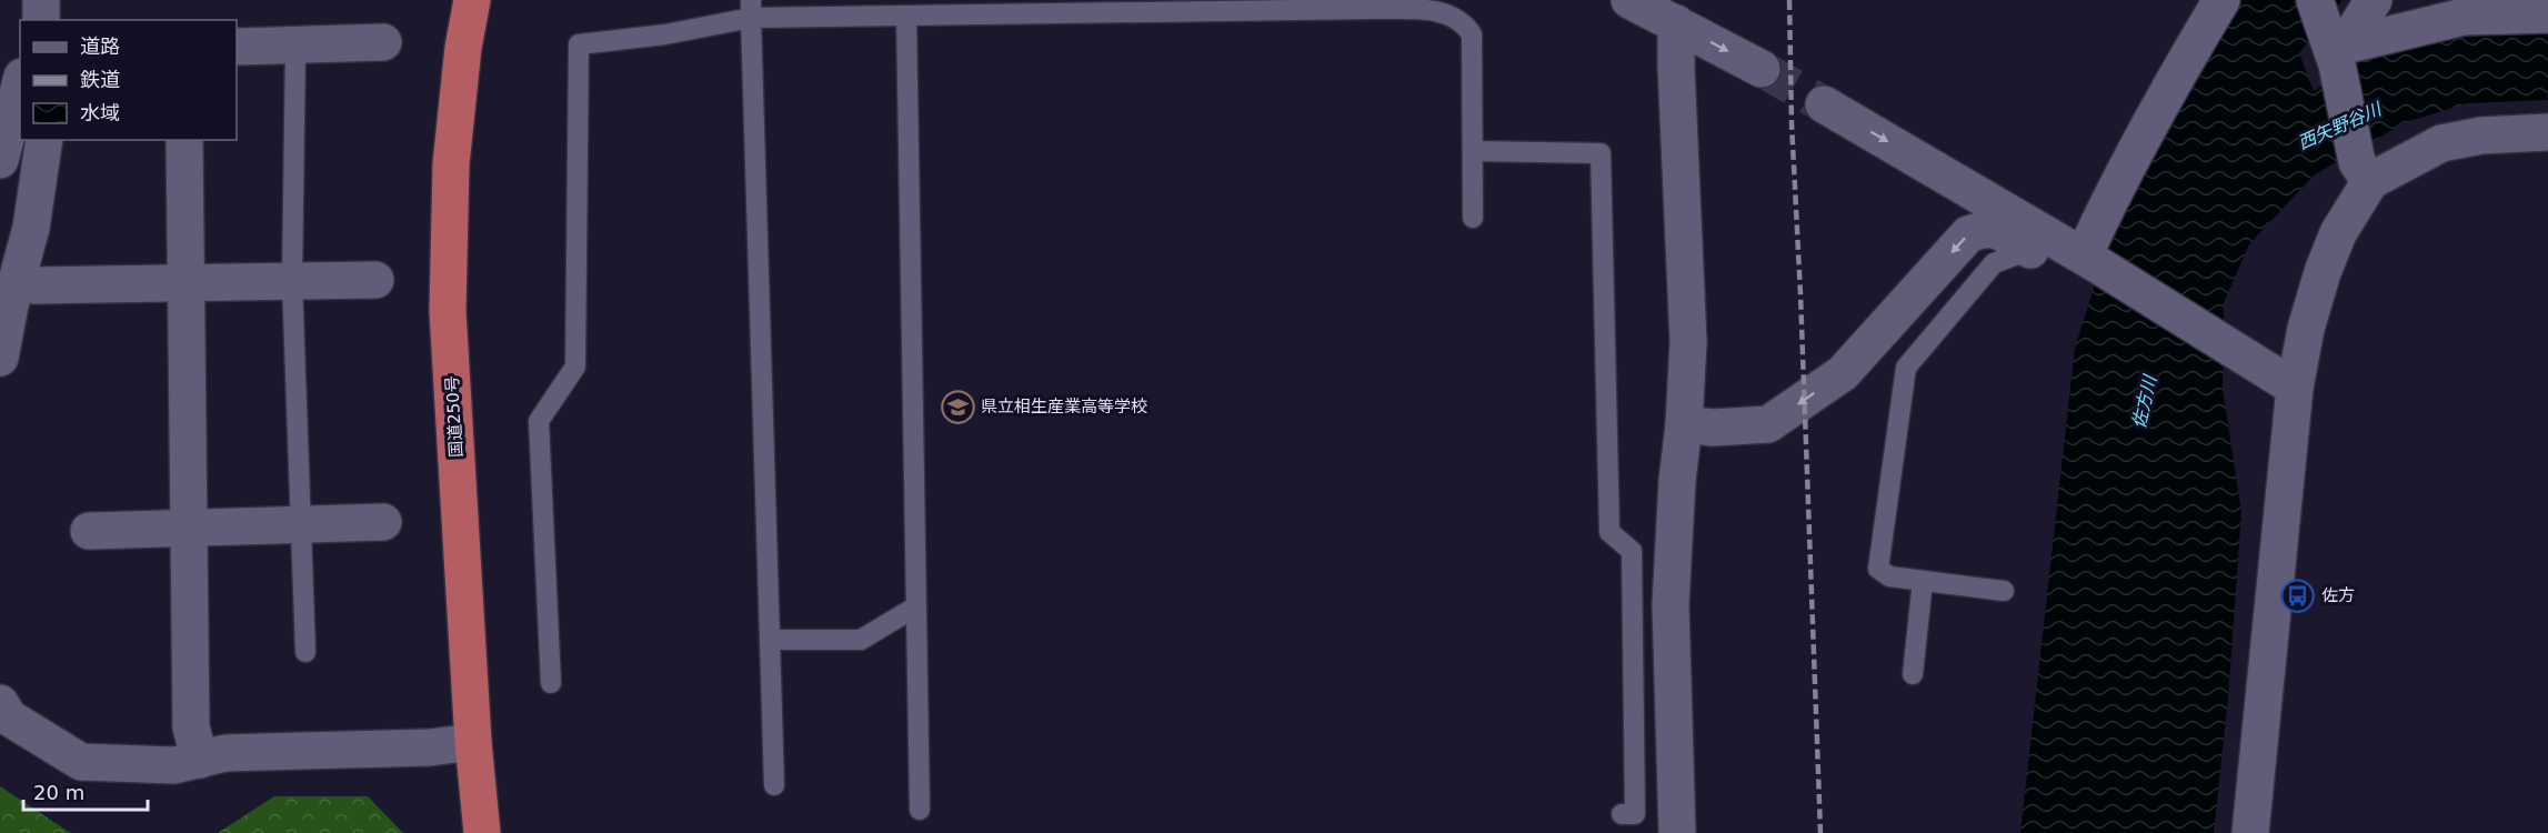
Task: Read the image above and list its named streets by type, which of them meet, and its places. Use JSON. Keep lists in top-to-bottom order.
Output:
{
  "streets": {
    "highway": ["国道250号"]
  },
  "water": ["西矢野谷川", "佐方川"],
  "places": {
    "school or university": ["県立相生産業高等学校"],
    "bus stop": ["佐方"]
  },
  "legend": ["道路", "鉄道", "水域"],
  "scale_bar": "20 m"
}
